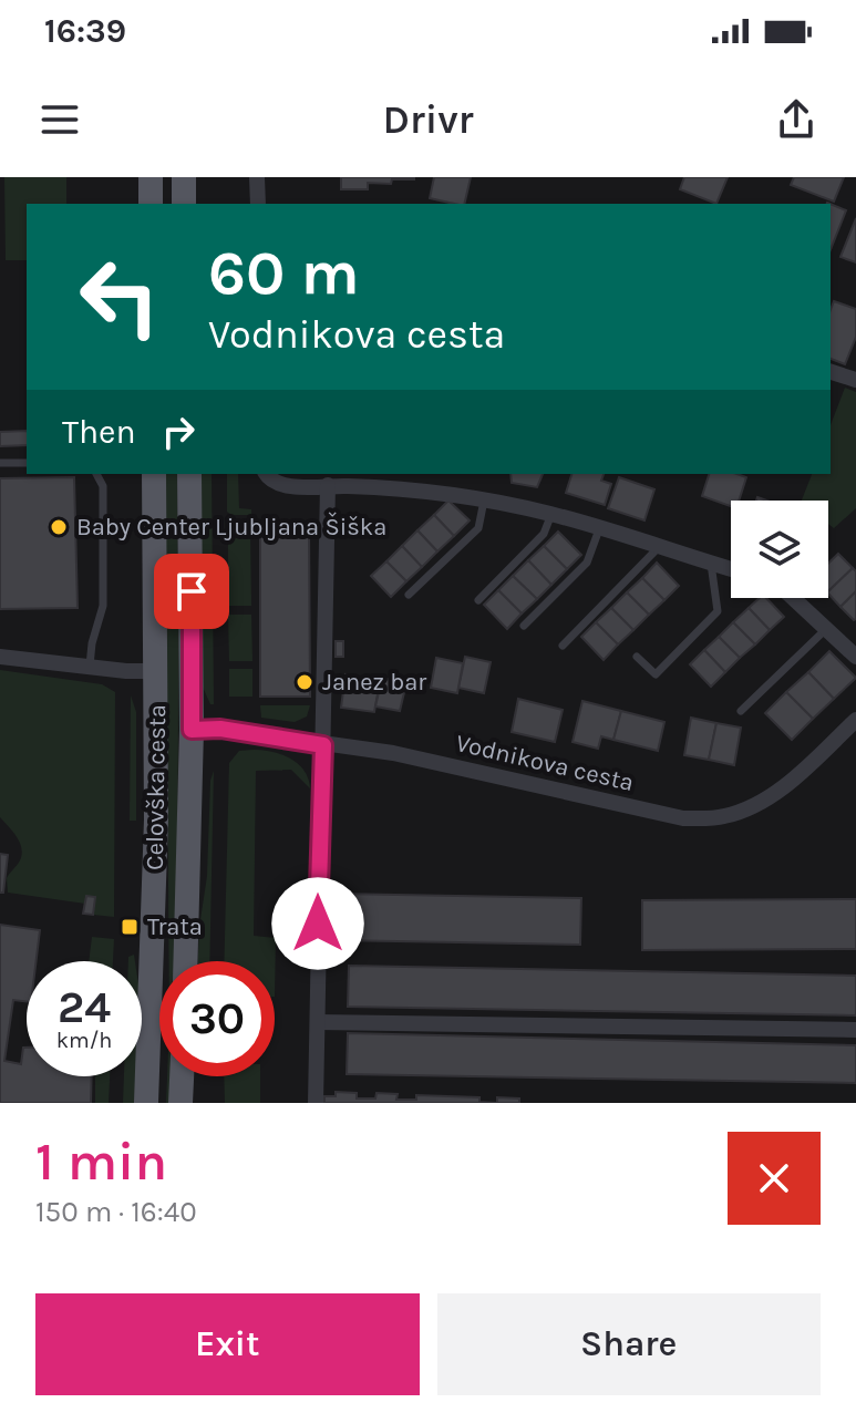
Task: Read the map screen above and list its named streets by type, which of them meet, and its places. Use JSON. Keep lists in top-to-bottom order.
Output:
{
  "streets": {
    "main road": ["Celovška cesta"],
    "street": ["Vodnikova cesta"]
  },
  "crossings": [
    ["Vodnikova cesta", "Celovška cesta"]
  ],
  "places": {
    "other": ["Baby Center Ljubljana Šiška", "Janez bar"],
    "transit": ["Trata"]
  },
  "page": {
    "status": "16:39",
    "header": "Drivr",
    "turn": ["60 m", "Vodnikova cesta"],
    "then": "Then",
    "speed": "24 km/h",
    "limit": "30",
    "heading": ["1 min", "150 m · 16:40"],
    "buttons": ["Exit", "Share"]
  }
}
